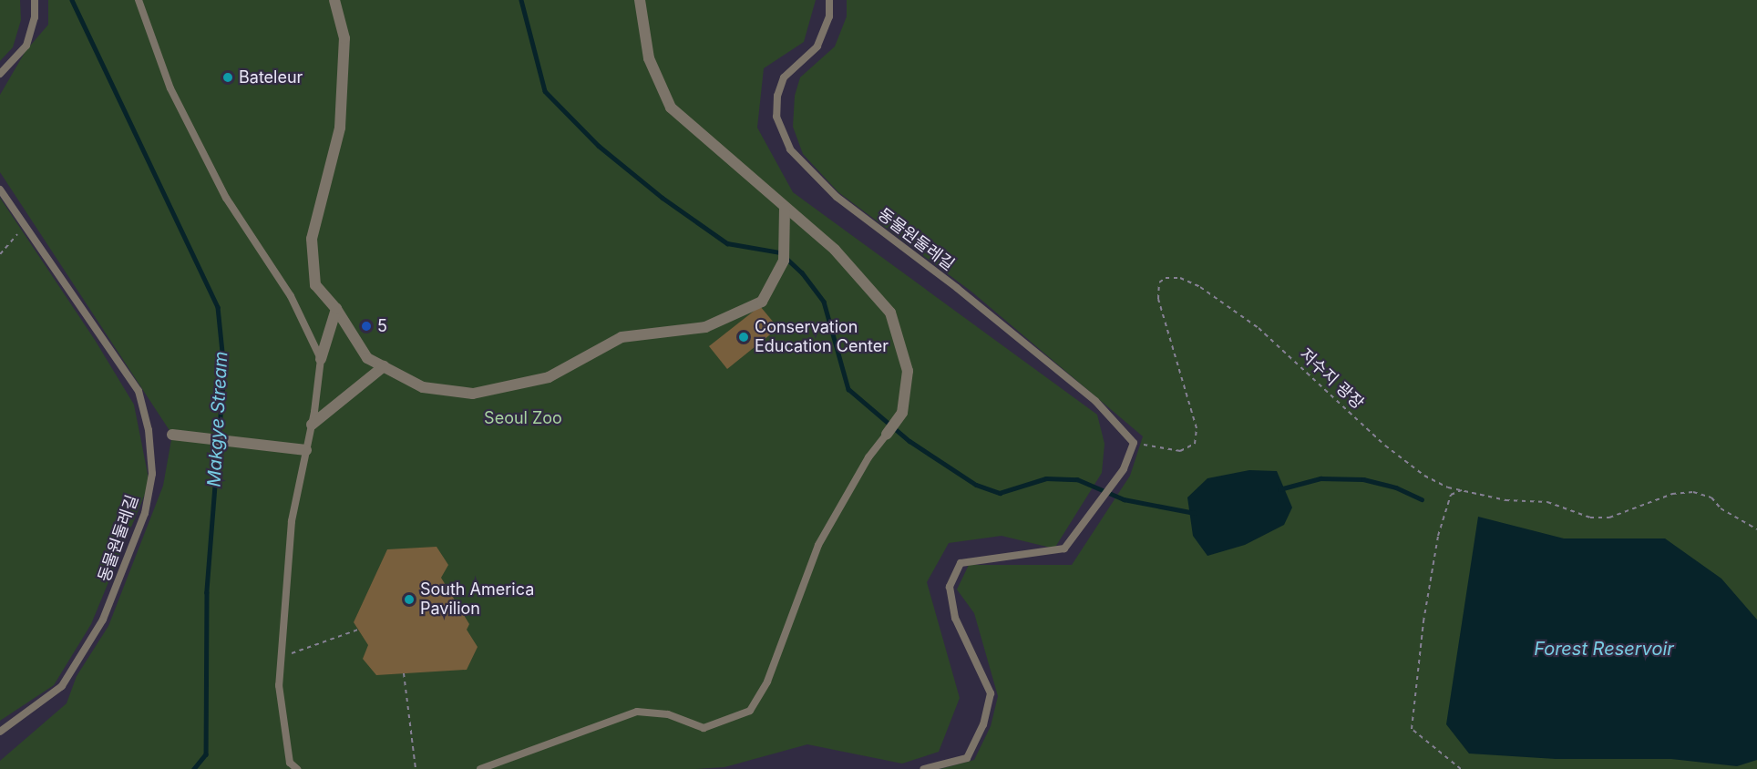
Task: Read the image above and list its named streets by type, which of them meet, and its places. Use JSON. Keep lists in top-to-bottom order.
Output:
{
  "streets": {
    "lane": ["동물원둘레길"],
    "path": ["저수지 광장"]
  },
  "crossings": [
    ["동물원둘레길", "저수지 광장"]
  ],
  "water": ["Makgye Stream", "Forest Reservoir"],
  "parks": ["Seoul Zoo"],
  "places": [
    "Bateleur",
    "5",
    "Conservation Education Center",
    "South America Pavilion"
  ]
}
